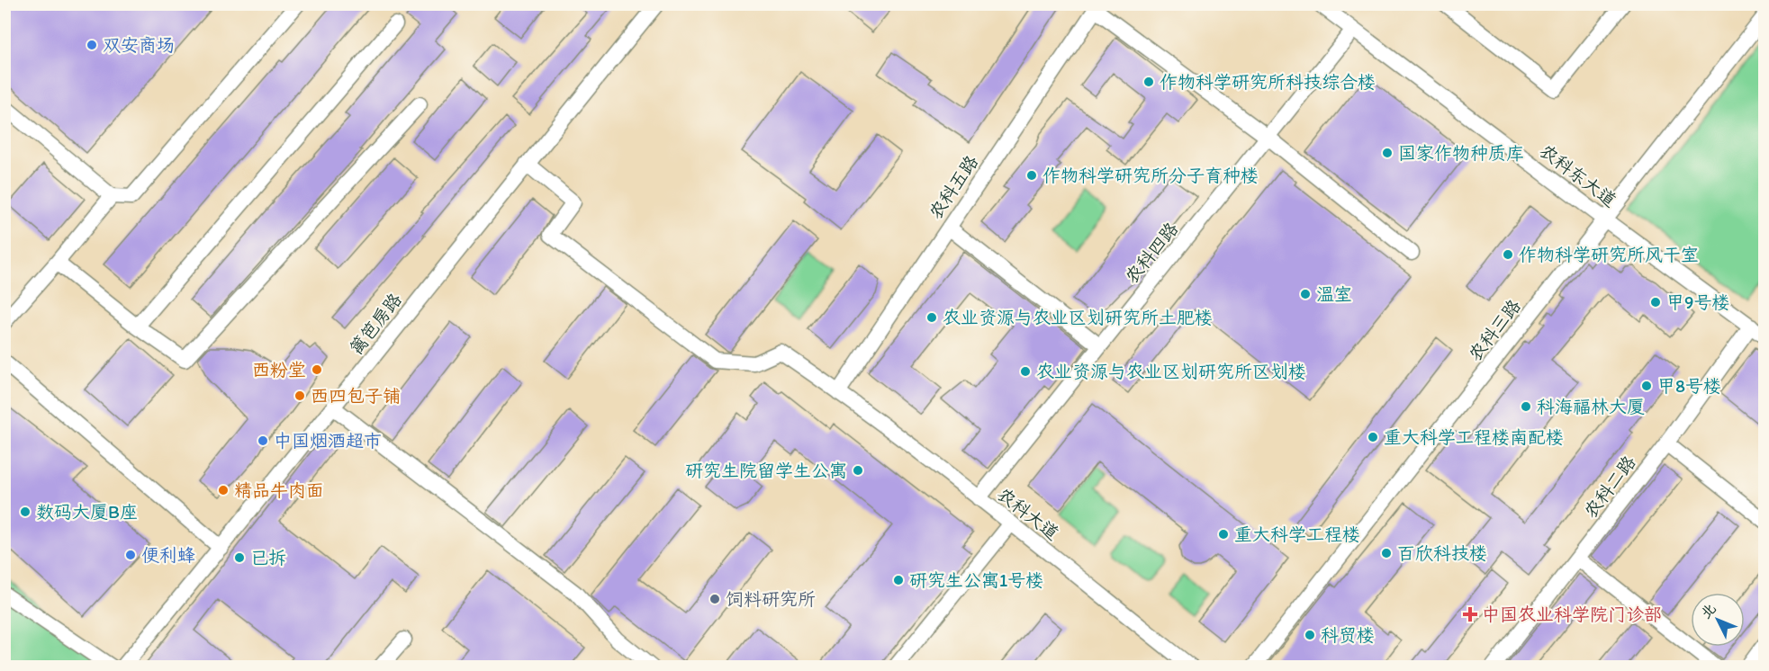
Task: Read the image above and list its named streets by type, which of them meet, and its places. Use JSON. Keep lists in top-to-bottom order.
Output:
{
  "streets": {
    "street": [
      "农科东大道",
      "农科五路",
      "农科四路",
      "篱笆房路",
      "农科三路",
      "农科二路",
      "农科大道"
    ]
  },
  "crossings": [
    ["农科东大道", "农科四路"],
    ["农科东大道", "农科三路"],
    ["农科东大道", "农科二路"],
    ["农科五路", "农科大道"],
    ["农科四路", "农科大道"],
    ["篱笆房路", "农科大道"]
  ],
  "places": {
    "other": [
      "双安商场",
      "作物科学研究所科技综合楼",
      "国家作物种质库",
      "作物科学研究所分子育种楼",
      "作物科学研究所风干室",
      "温室",
      "甲9号楼",
      "农业资源与农业区划研究所土肥楼",
      "西粉堂",
      "农业资源与农业区划研究所区划楼",
      "甲8号楼",
      "西四包子铺",
      "科海福林大厦",
      "重大科学工程楼南配楼",
      "中国烟酒超市",
      "研究生院留学生公寓",
      "精品牛肉面",
      "数码大厦B座",
      "重大科学工程楼",
      "百欣科技楼",
      "便利蜂",
      "已拆",
      "研究生公寓1号楼",
      "饲料研究所",
      "科贸楼"
    ],
    "health": ["中国农业科学院门诊部"]
  },
  "north": "top left"
}
